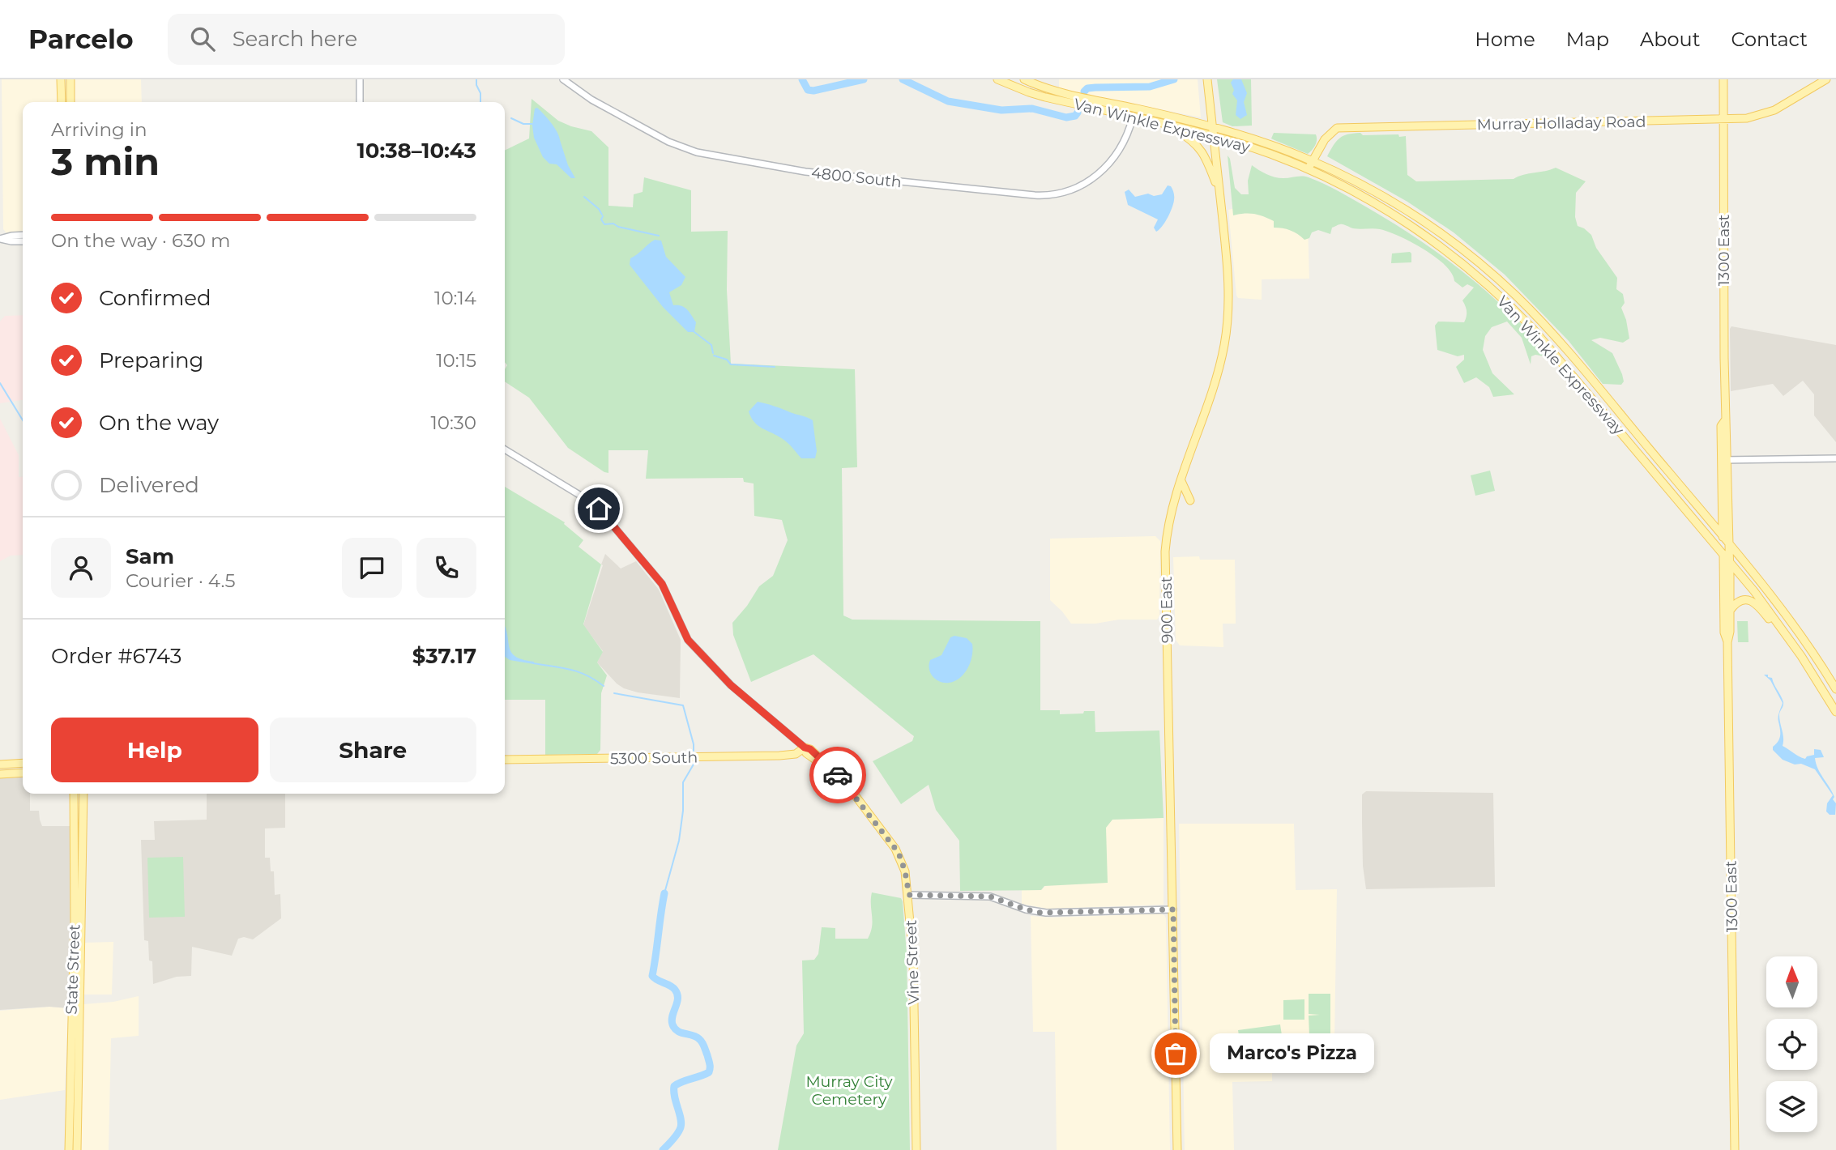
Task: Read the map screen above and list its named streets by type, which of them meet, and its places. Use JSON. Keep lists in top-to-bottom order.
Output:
{
  "streets": {
    "main road": [
      "Murray Holladay Road",
      "Van Winkle Expressway",
      "1300 East",
      "900 East",
      "5300 South",
      "Vine Street",
      "State Street"
    ],
    "street": ["4800 South"]
  },
  "crossings": [
    ["Murray Holladay Road", "Van Winkle Expressway"],
    ["Murray Holladay Road", "1300 East"],
    ["Van Winkle Expressway", "4800 South"],
    ["Van Winkle Expressway", "1300 East"],
    ["Van Winkle Expressway", "900 East"],
    ["5300 South", "Vine Street"]
  ],
  "parks": ["Murray City Cemetery"],
  "places": ["Marco's Pizza"],
  "north": "top",
  "page": {
    "header": "Parcelo",
    "search": "Search here",
    "nav": [
      "Home",
      "Map",
      "About",
      "Contact"
    ],
    "heading": ["3 min", "Arriving in", "10:38–10:43"],
    "panel": [
      "Sam",
      "Courier · 4.5",
      "Order #6743",
      "$37.17"
    ],
    "bar": "On the way · 630 m",
    "list": [
      ["Confirmed", "10:14"],
      ["Preparing", "10:15"],
      ["On the way", "10:30"],
      "Delivered"
    ],
    "buttons": ["Help", "Share"],
    "bubble": "Marco's Pizza"
  }
}
